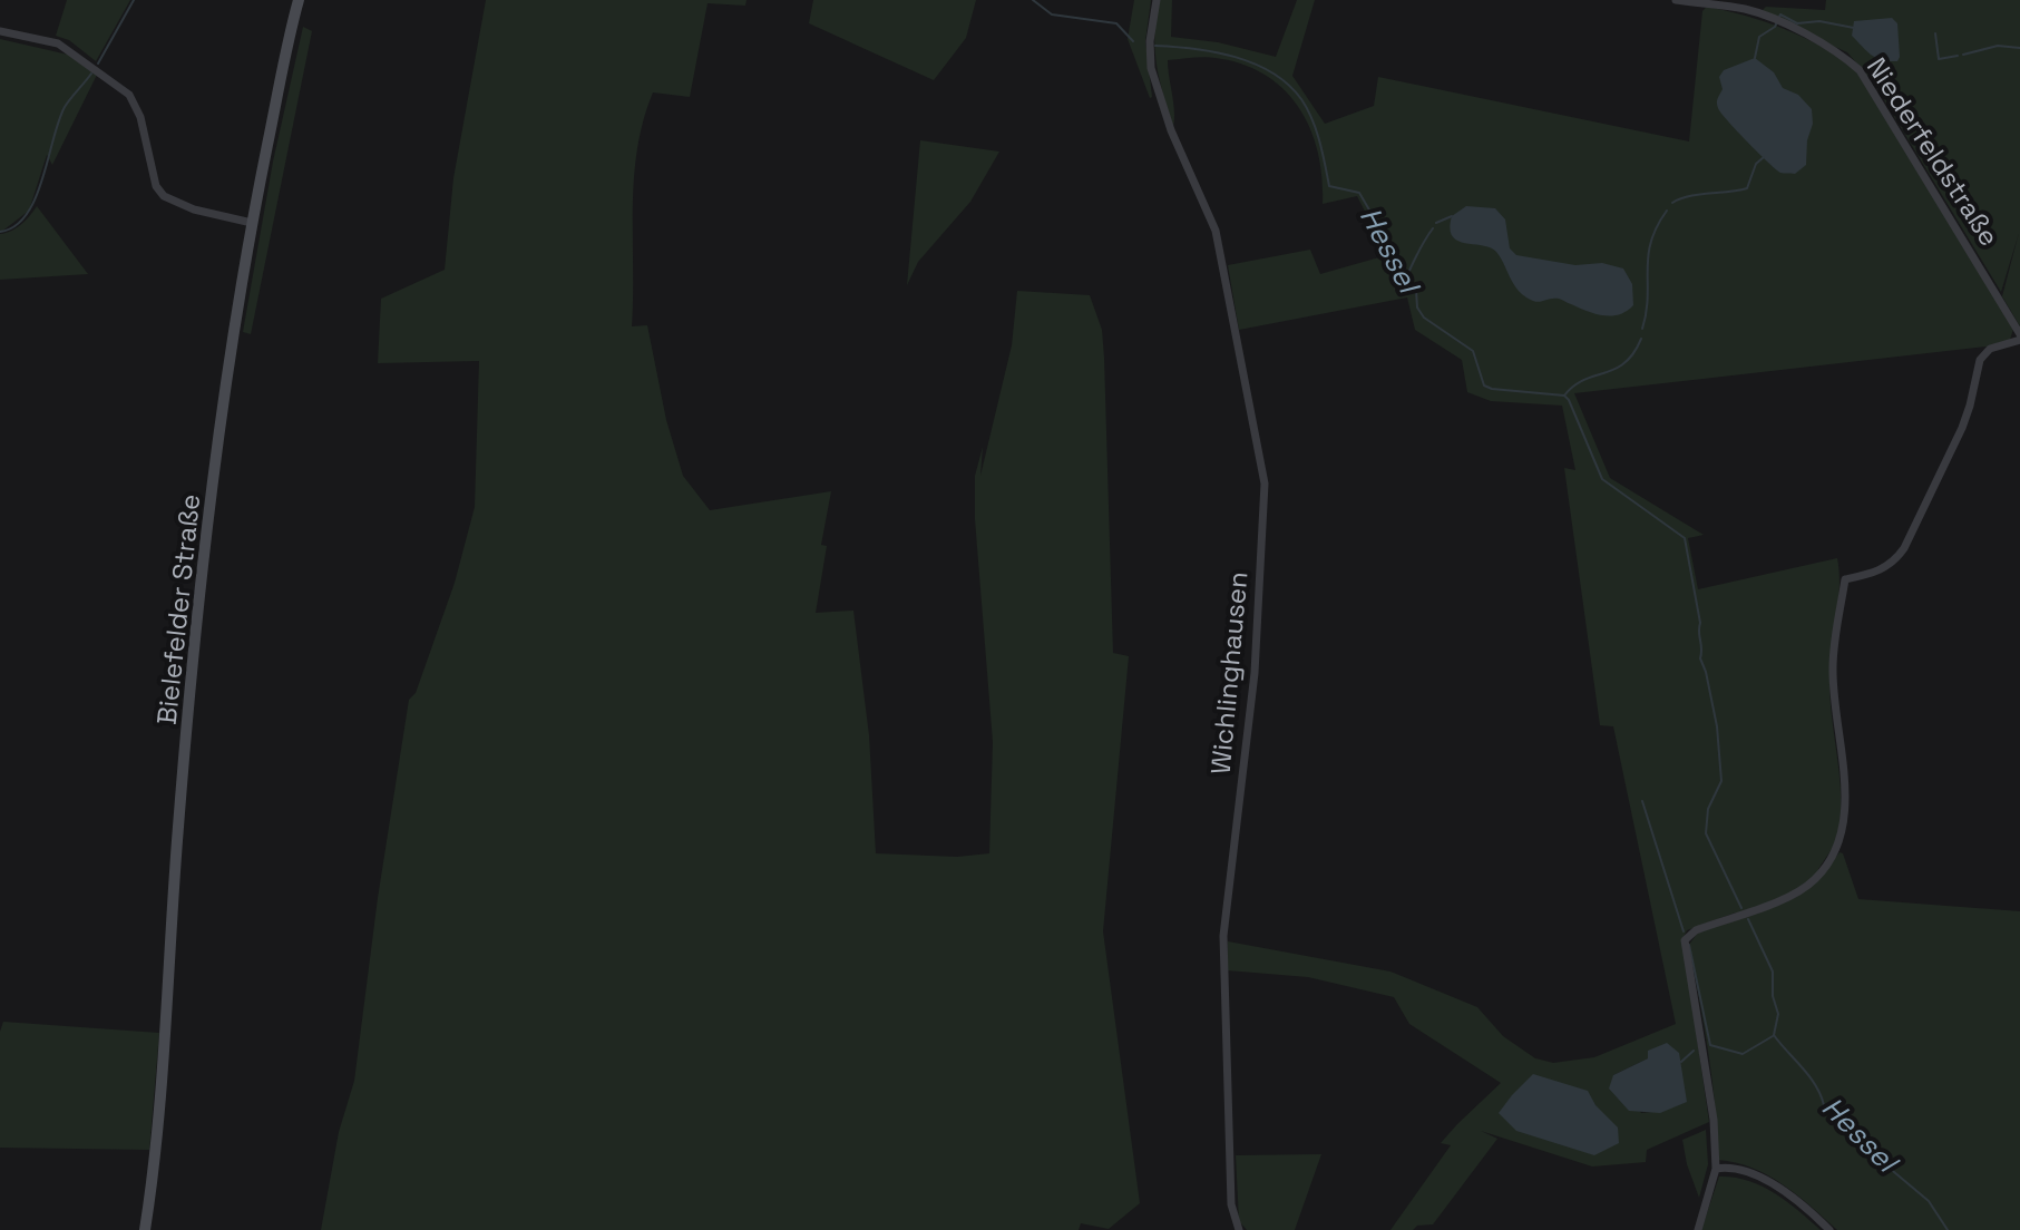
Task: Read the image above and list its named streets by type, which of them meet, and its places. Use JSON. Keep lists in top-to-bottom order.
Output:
{
  "streets": {
    "main road": ["Bielefelder Straße"],
    "street": ["Niederfeldstraße", "Wichlinghausen"]
  },
  "water": ["Hessel"]
}
